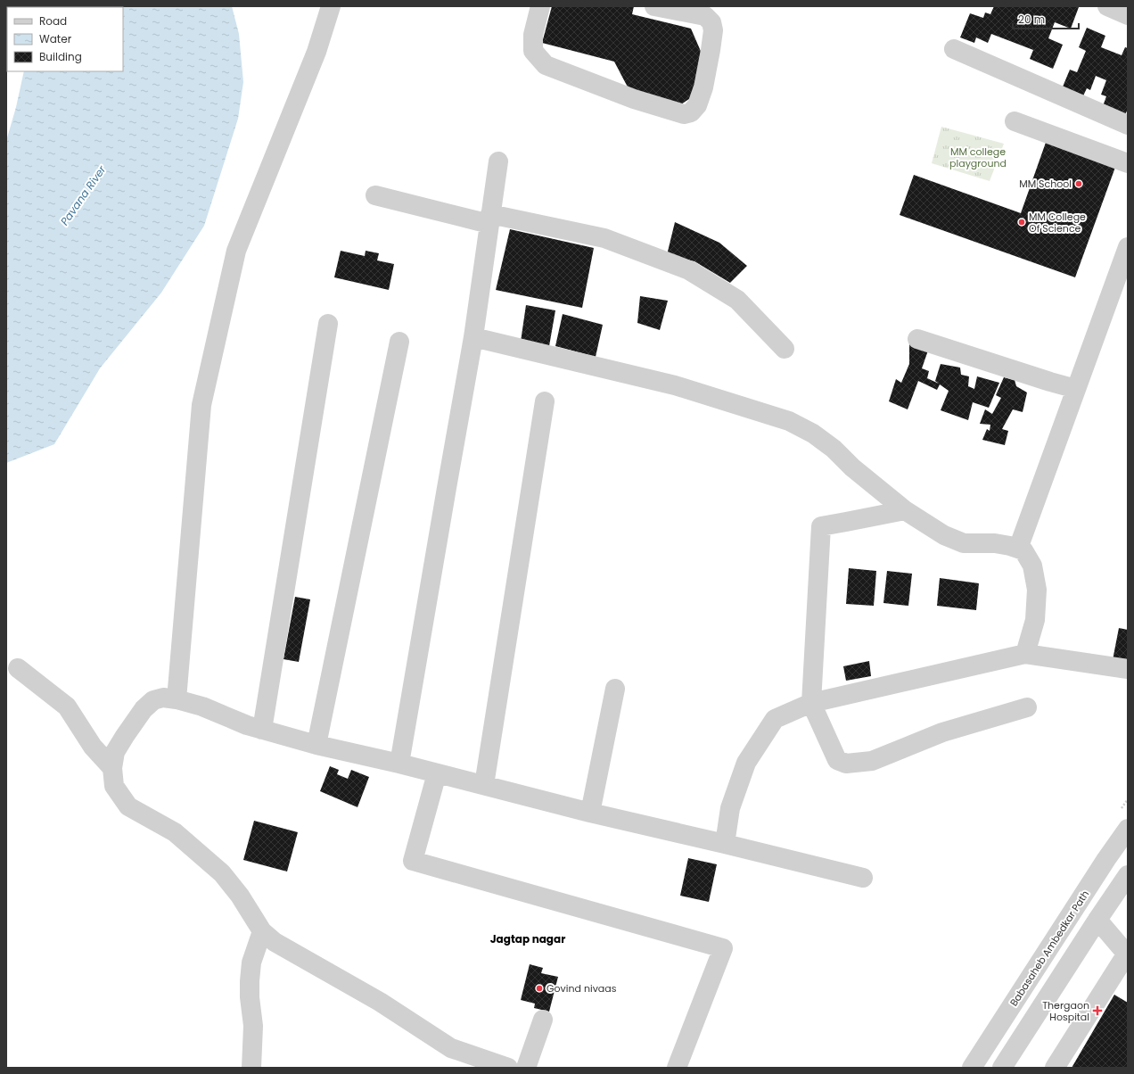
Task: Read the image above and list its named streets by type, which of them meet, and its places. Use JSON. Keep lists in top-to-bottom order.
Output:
{
  "streets": {
    "street": ["Babasaheb Ambedkar Path"]
  },
  "districts": ["Jagtap nagar"],
  "water": ["Pavana River"],
  "parks": ["MM college playground"],
  "places": {
    "other": ["MM School", "MM College Of Science", "Govind nivaas"],
    "health": ["Thergaon Hospital"]
  },
  "legend": ["Road", "Water", "Building"],
  "scale_bar": "20 m"
}
